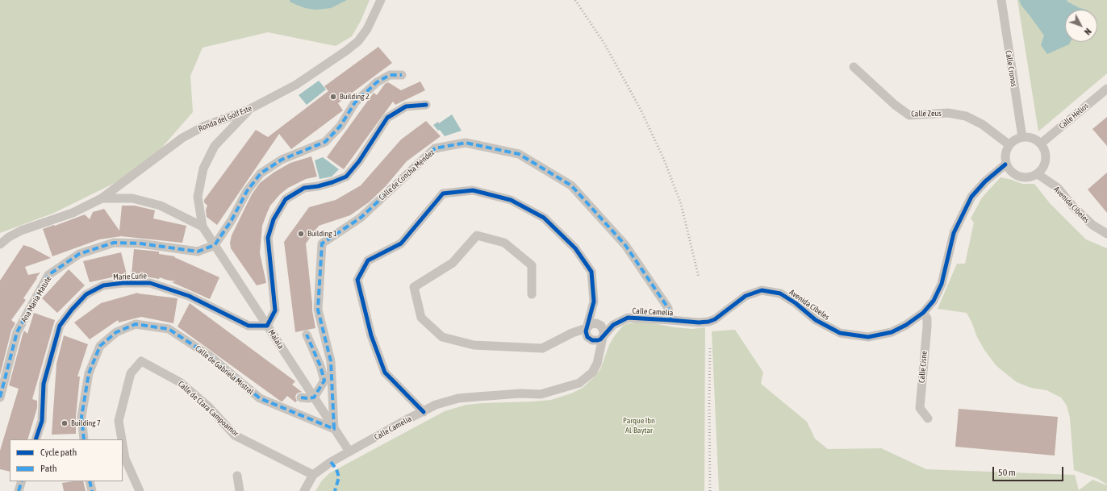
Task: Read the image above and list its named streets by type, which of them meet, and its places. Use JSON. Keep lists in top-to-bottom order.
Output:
{
  "streets": {
    "street": [
      "Calle Cronos",
      "Calle Zeus",
      "Calle Helios",
      "Ronda del Golf Este",
      "Calle de Concha Méndez",
      "Avenida Cibeles",
      "Marie Curie",
      "Ana María Matute",
      "Calle Camelia",
      "Malala",
      "Calle Cisne",
      "Calle de Gabriela Mistral",
      "Calle de Clara Campoamor"
    ]
  },
  "crossings": [
    ["Calle Cronos", "Calle Zeus"],
    ["Calle Cronos", "Calle Helios"],
    ["Calle Cronos", "Avenida Cibeles"],
    ["Calle Zeus", "Calle Helios"],
    ["Calle Zeus", "Avenida Cibeles"],
    ["Calle Helios", "Avenida Cibeles"],
    ["Calle de Concha Méndez", "Calle Camelia"],
    ["Calle de Concha Méndez", "Malala"],
    ["Calle de Concha Méndez", "Calle de Gabriela Mistral"],
    ["Avenida Cibeles", "Calle Camelia"],
    ["Avenida Cibeles", "Calle Cisne"],
    ["Marie Curie", "Malala"],
    ["Ana María Matute", "Malala"],
    ["Calle Camelia", "Malala"],
    ["Calle Camelia", "Calle de Clara Campoamor"],
    ["Malala", "Calle de Gabriela Mistral"]
  ],
  "parks": ["Parque Ibn Al-Baytar"],
  "places": ["Building 2", "Building 1", "Building 7"],
  "legend": ["Cycle path", "Path"],
  "scale_bar": "50 m",
  "north": "bottom right"
}
